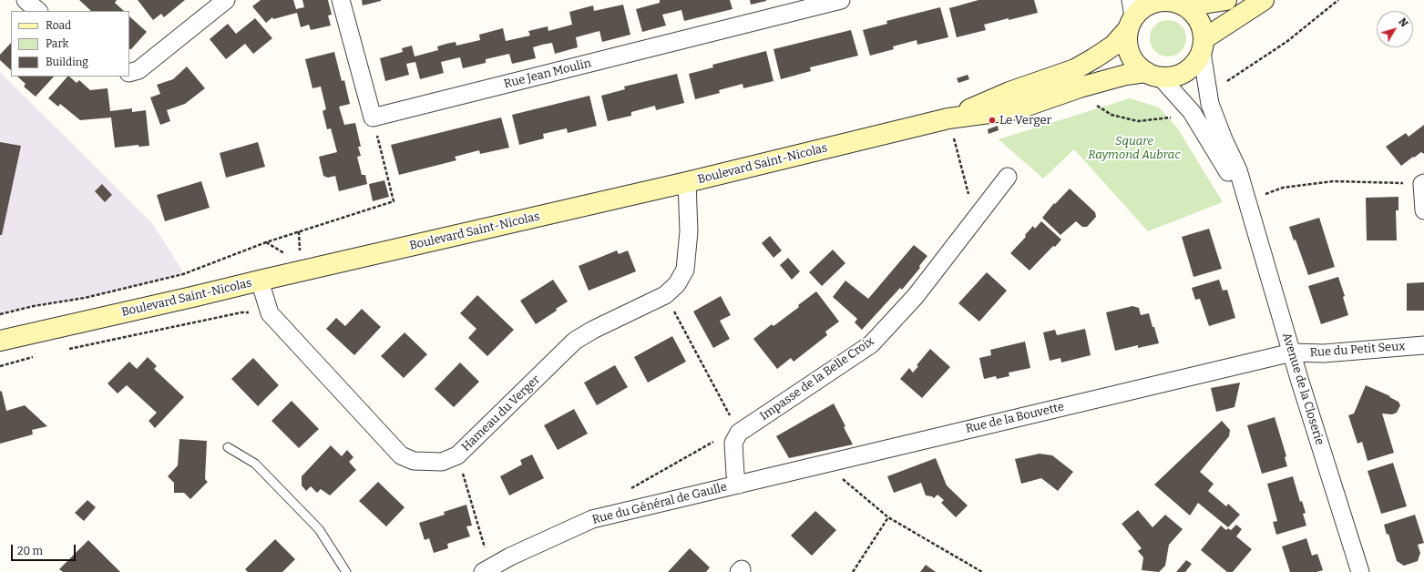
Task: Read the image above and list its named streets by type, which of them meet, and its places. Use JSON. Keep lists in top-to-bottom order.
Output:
{
  "streets": {
    "main road": ["Boulevard Saint-Nicolas"],
    "street": [
      "Rue Jean Moulin",
      "Rue du Petit Seux",
      "Impasse de la Belle Croix",
      "Avenue de la Closerie",
      "Hameau du Verger",
      "Rue de la Bouvette",
      "Rue du Général de Gaulle"
    ]
  },
  "crossings": [
    ["Boulevard Saint-Nicolas", "Avenue de la Closerie"],
    ["Boulevard Saint-Nicolas", "Hameau du Verger"],
    ["Rue du Petit Seux", "Avenue de la Closerie"],
    ["Rue du Petit Seux", "Rue de la Bouvette"],
    ["Avenue de la Closerie", "Rue de la Bouvette"],
    ["Rue de la Bouvette", "Rue du Général de Gaulle"]
  ],
  "parks": ["Square Raymond Aubrac"],
  "places": ["Le Verger"],
  "legend": ["Road", "Park", "Building"],
  "scale_bar": "20 m",
  "north": "top right"
}
